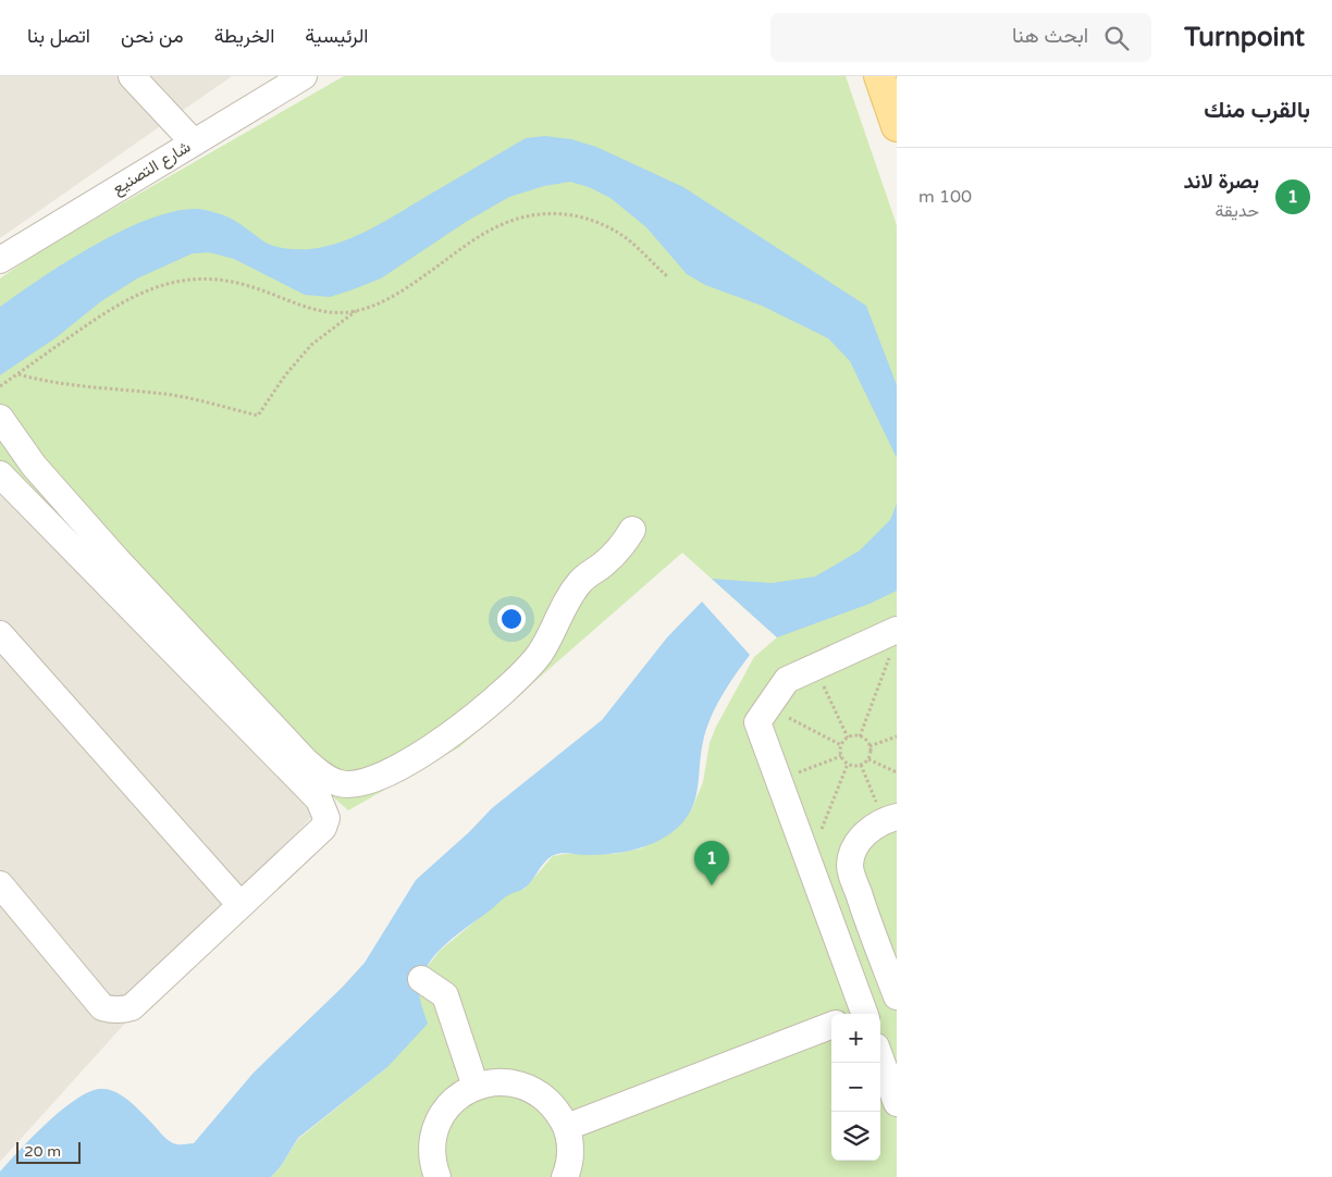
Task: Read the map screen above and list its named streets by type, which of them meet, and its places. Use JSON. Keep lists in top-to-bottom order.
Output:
{
  "streets": {
    "street": ["شارع التصنيع"]
  },
  "scale_bar": "20 m",
  "page": {
    "header": "Turnpoint",
    "search": "ابحث هنا",
    "nav": [
      "الرئيسية",
      "الخريطة",
      "من نحن",
      "اتصل بنا"
    ],
    "heading": "بالقرب منك",
    "list": [
      {
        "mark": "1",
        "name": "بصرة لاند",
        "note": "حديقة",
        "value": "100 m"
      }
    ],
    "pins": "1",
    "map_buttons": ["+", "−"],
    "scale": "20 m"
  }
}
